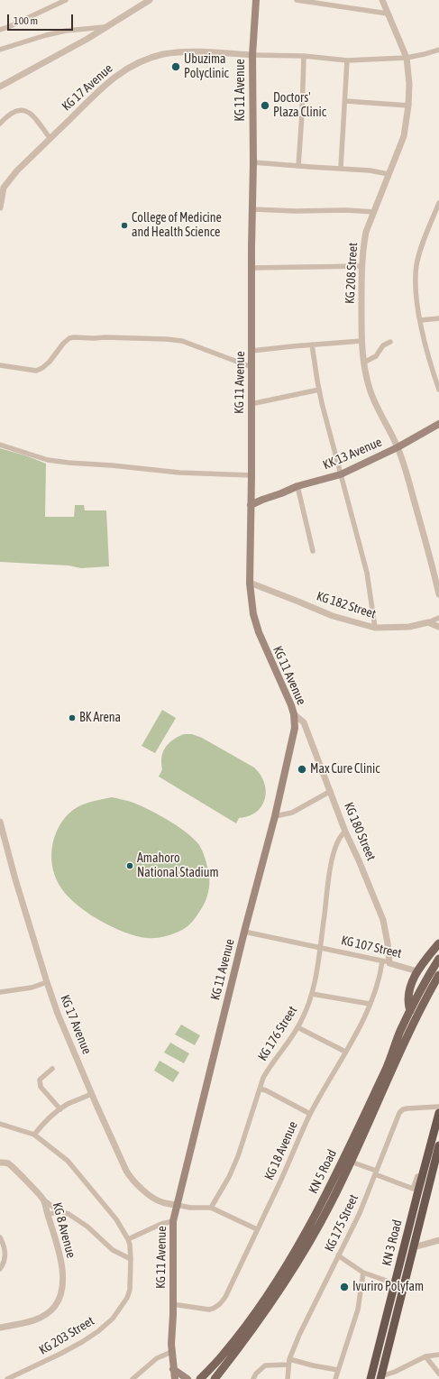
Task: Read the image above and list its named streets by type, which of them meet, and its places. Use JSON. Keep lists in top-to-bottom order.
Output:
{
  "streets": {
    "highway": ["KN 3 Road"],
    "main road": ["KG 11 Avenue", "KK 13 Avenue", "KN 5 Road"],
    "street": [
      "KG 17 Avenue",
      "KG 208 Street",
      "KG 182 Street",
      "KG 180 Street",
      "KG 107 Street",
      "KG 176 Street",
      "KG 18 Avenue",
      "KG 175 Street",
      "KG 8 Avenue",
      "KG 203 Street"
    ]
  },
  "crossings": [
    ["KG 17 Avenue", "KG 11 Avenue"],
    ["KG 11 Avenue", "KK 13 Avenue"],
    ["KG 11 Avenue", "KG 182 Street"],
    ["KG 11 Avenue", "KG 180 Street"],
    ["KG 11 Avenue", "KG 107 Street"],
    ["KG 11 Avenue", "KG 18 Avenue"],
    ["KG 208 Street", "KK 13 Avenue"],
    ["KG 180 Street", "KG 107 Street"],
    ["KG 180 Street", "KG 176 Street"],
    ["KG 107 Street", "KG 176 Street"],
    ["KG 107 Street", "KG 18 Avenue"]
  ],
  "places": [
    "Ubuzima Polyclinic",
    "Doctors' Plaza Clinic",
    "College of Medicine and Health Science",
    "BK Arena",
    "Max Cure Clinic",
    "Amahoro National Stadium",
    "Ivuriro Polyfam"
  ],
  "scale_bar": "100 m"
}
